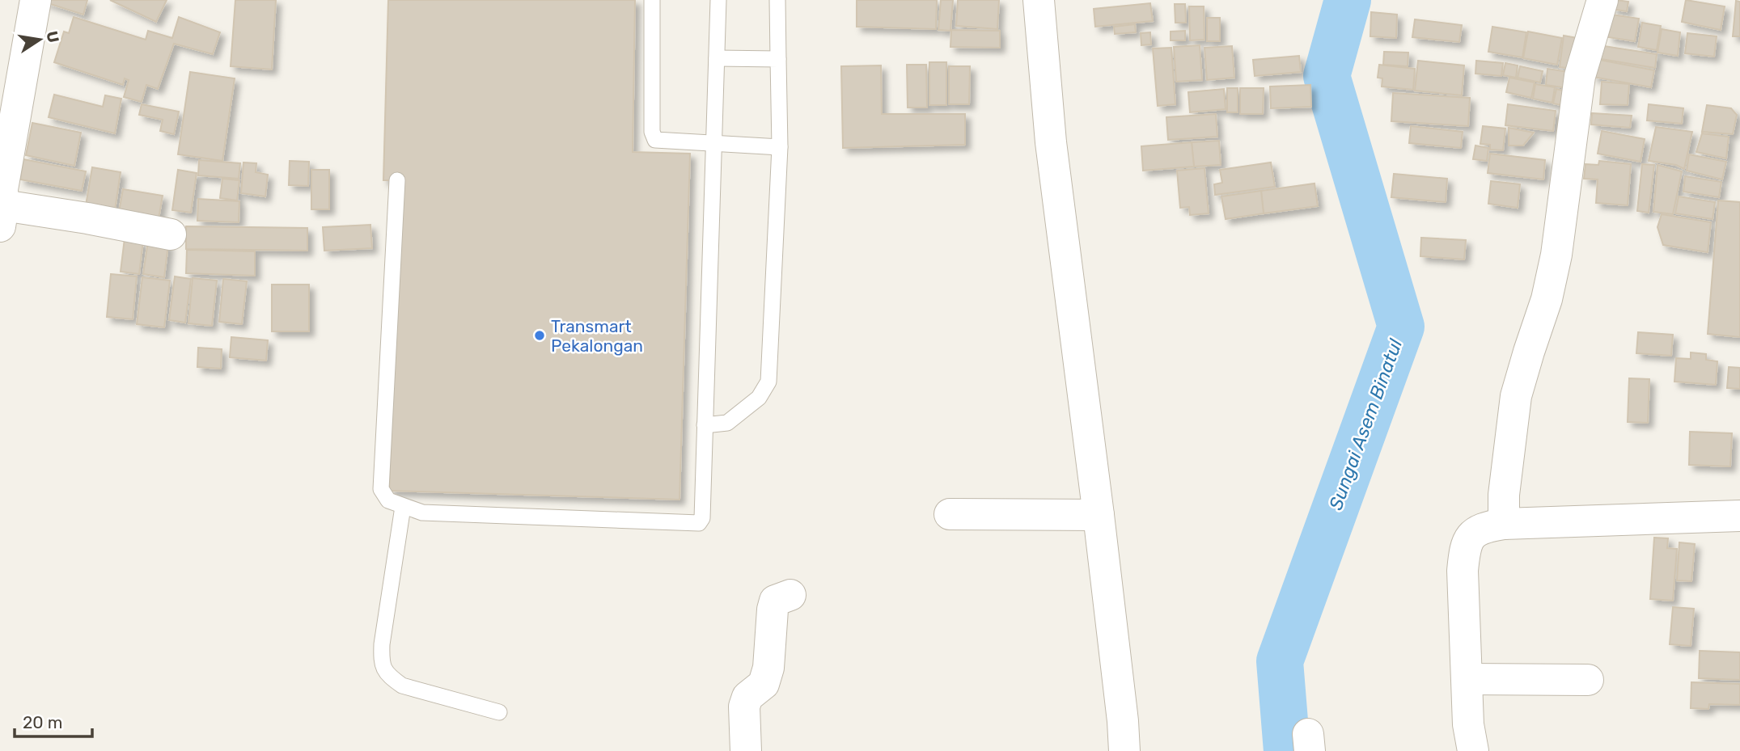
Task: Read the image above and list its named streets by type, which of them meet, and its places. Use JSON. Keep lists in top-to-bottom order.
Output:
{
  "water": ["Sungai Asem Binatul"],
  "places": ["Transmart Pekalongan"],
  "scale_bar": "20 m",
  "north": "right"
}
